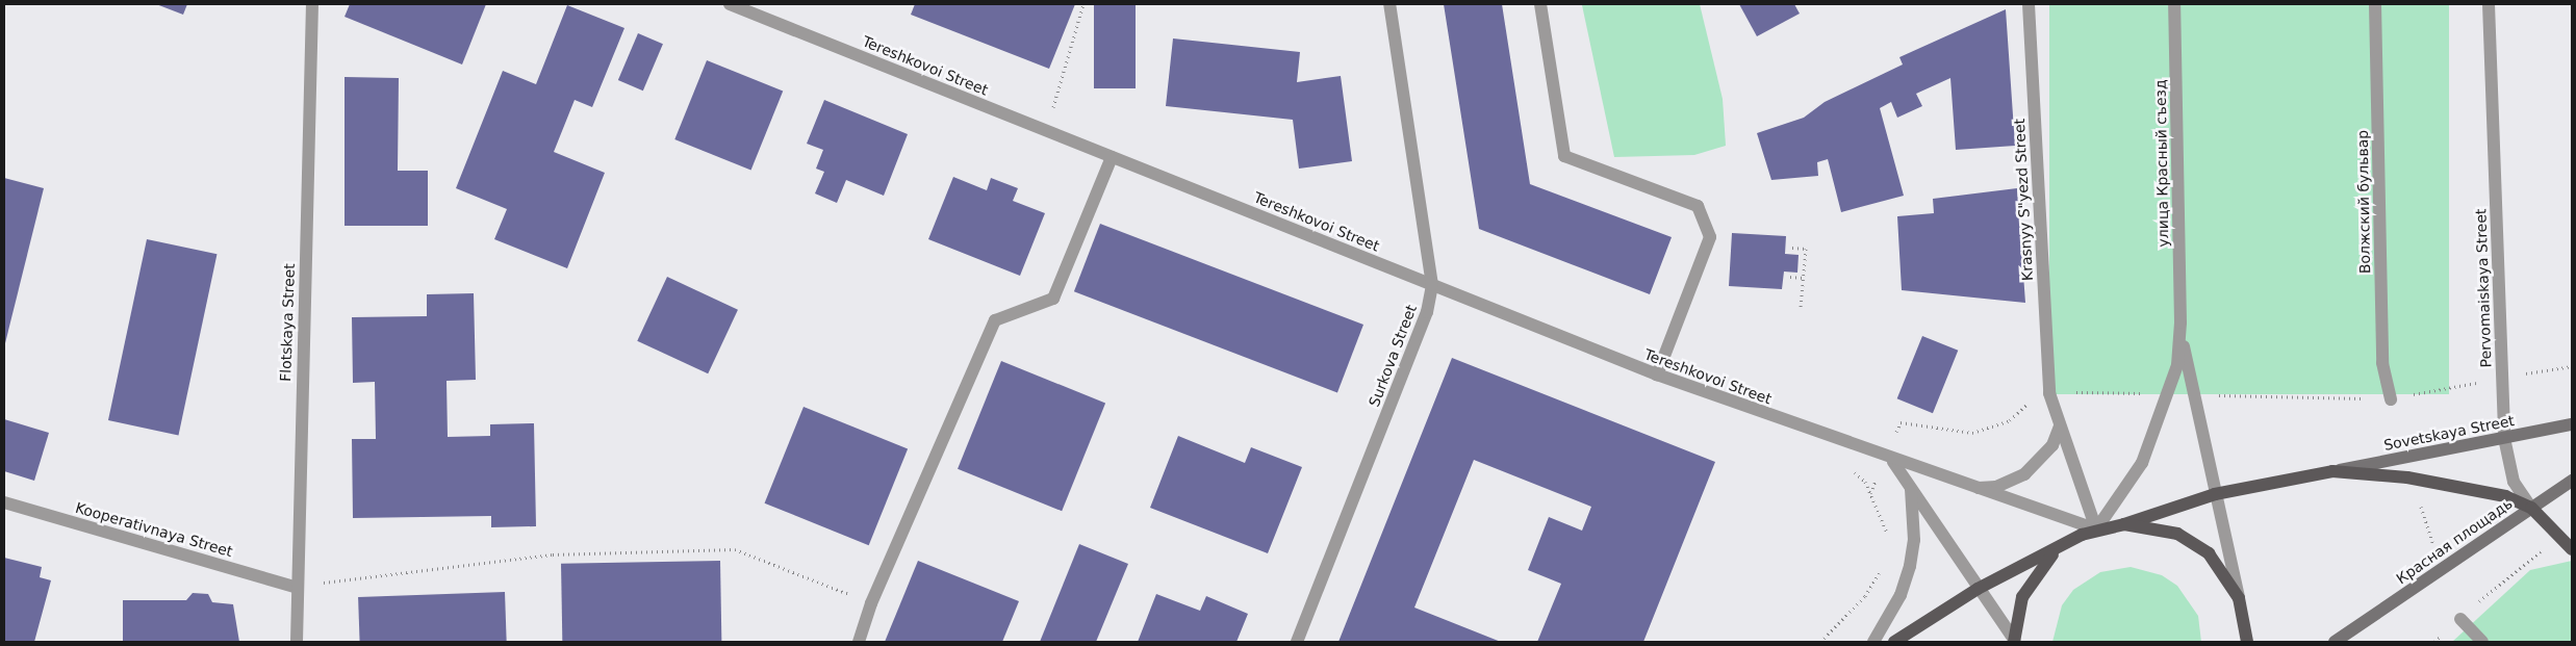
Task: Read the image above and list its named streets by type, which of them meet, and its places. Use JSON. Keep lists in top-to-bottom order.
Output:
{
  "streets": {
    "main road": ["Pervomaiskaya Street", "Красная площадь"],
    "street": [
      "Tereshkovoi Street",
      "улица Красный съезд",
      "Krasnyy S\"yezd Street",
      "Волжский бульвар",
      "Flotskaya Street",
      "Surkova Street",
      "Sovetskaya Street",
      "Kooperativnaya Street"
    ]
  },
  "crossings": [
    ["Tereshkovoi Street", "Surkova Street"],
    ["Tereshkovoi Street", "Красная площадь"],
    ["улица Красный съезд", "Красная площадь"],
    ["Pervomaiskaya Street", "Sovetskaya Street"],
    ["Pervomaiskaya Street", "Красная площадь"],
    ["Flotskaya Street", "Kooperativnaya Street"],
    ["Sovetskaya Street", "Красная площадь"]
  ]
}
